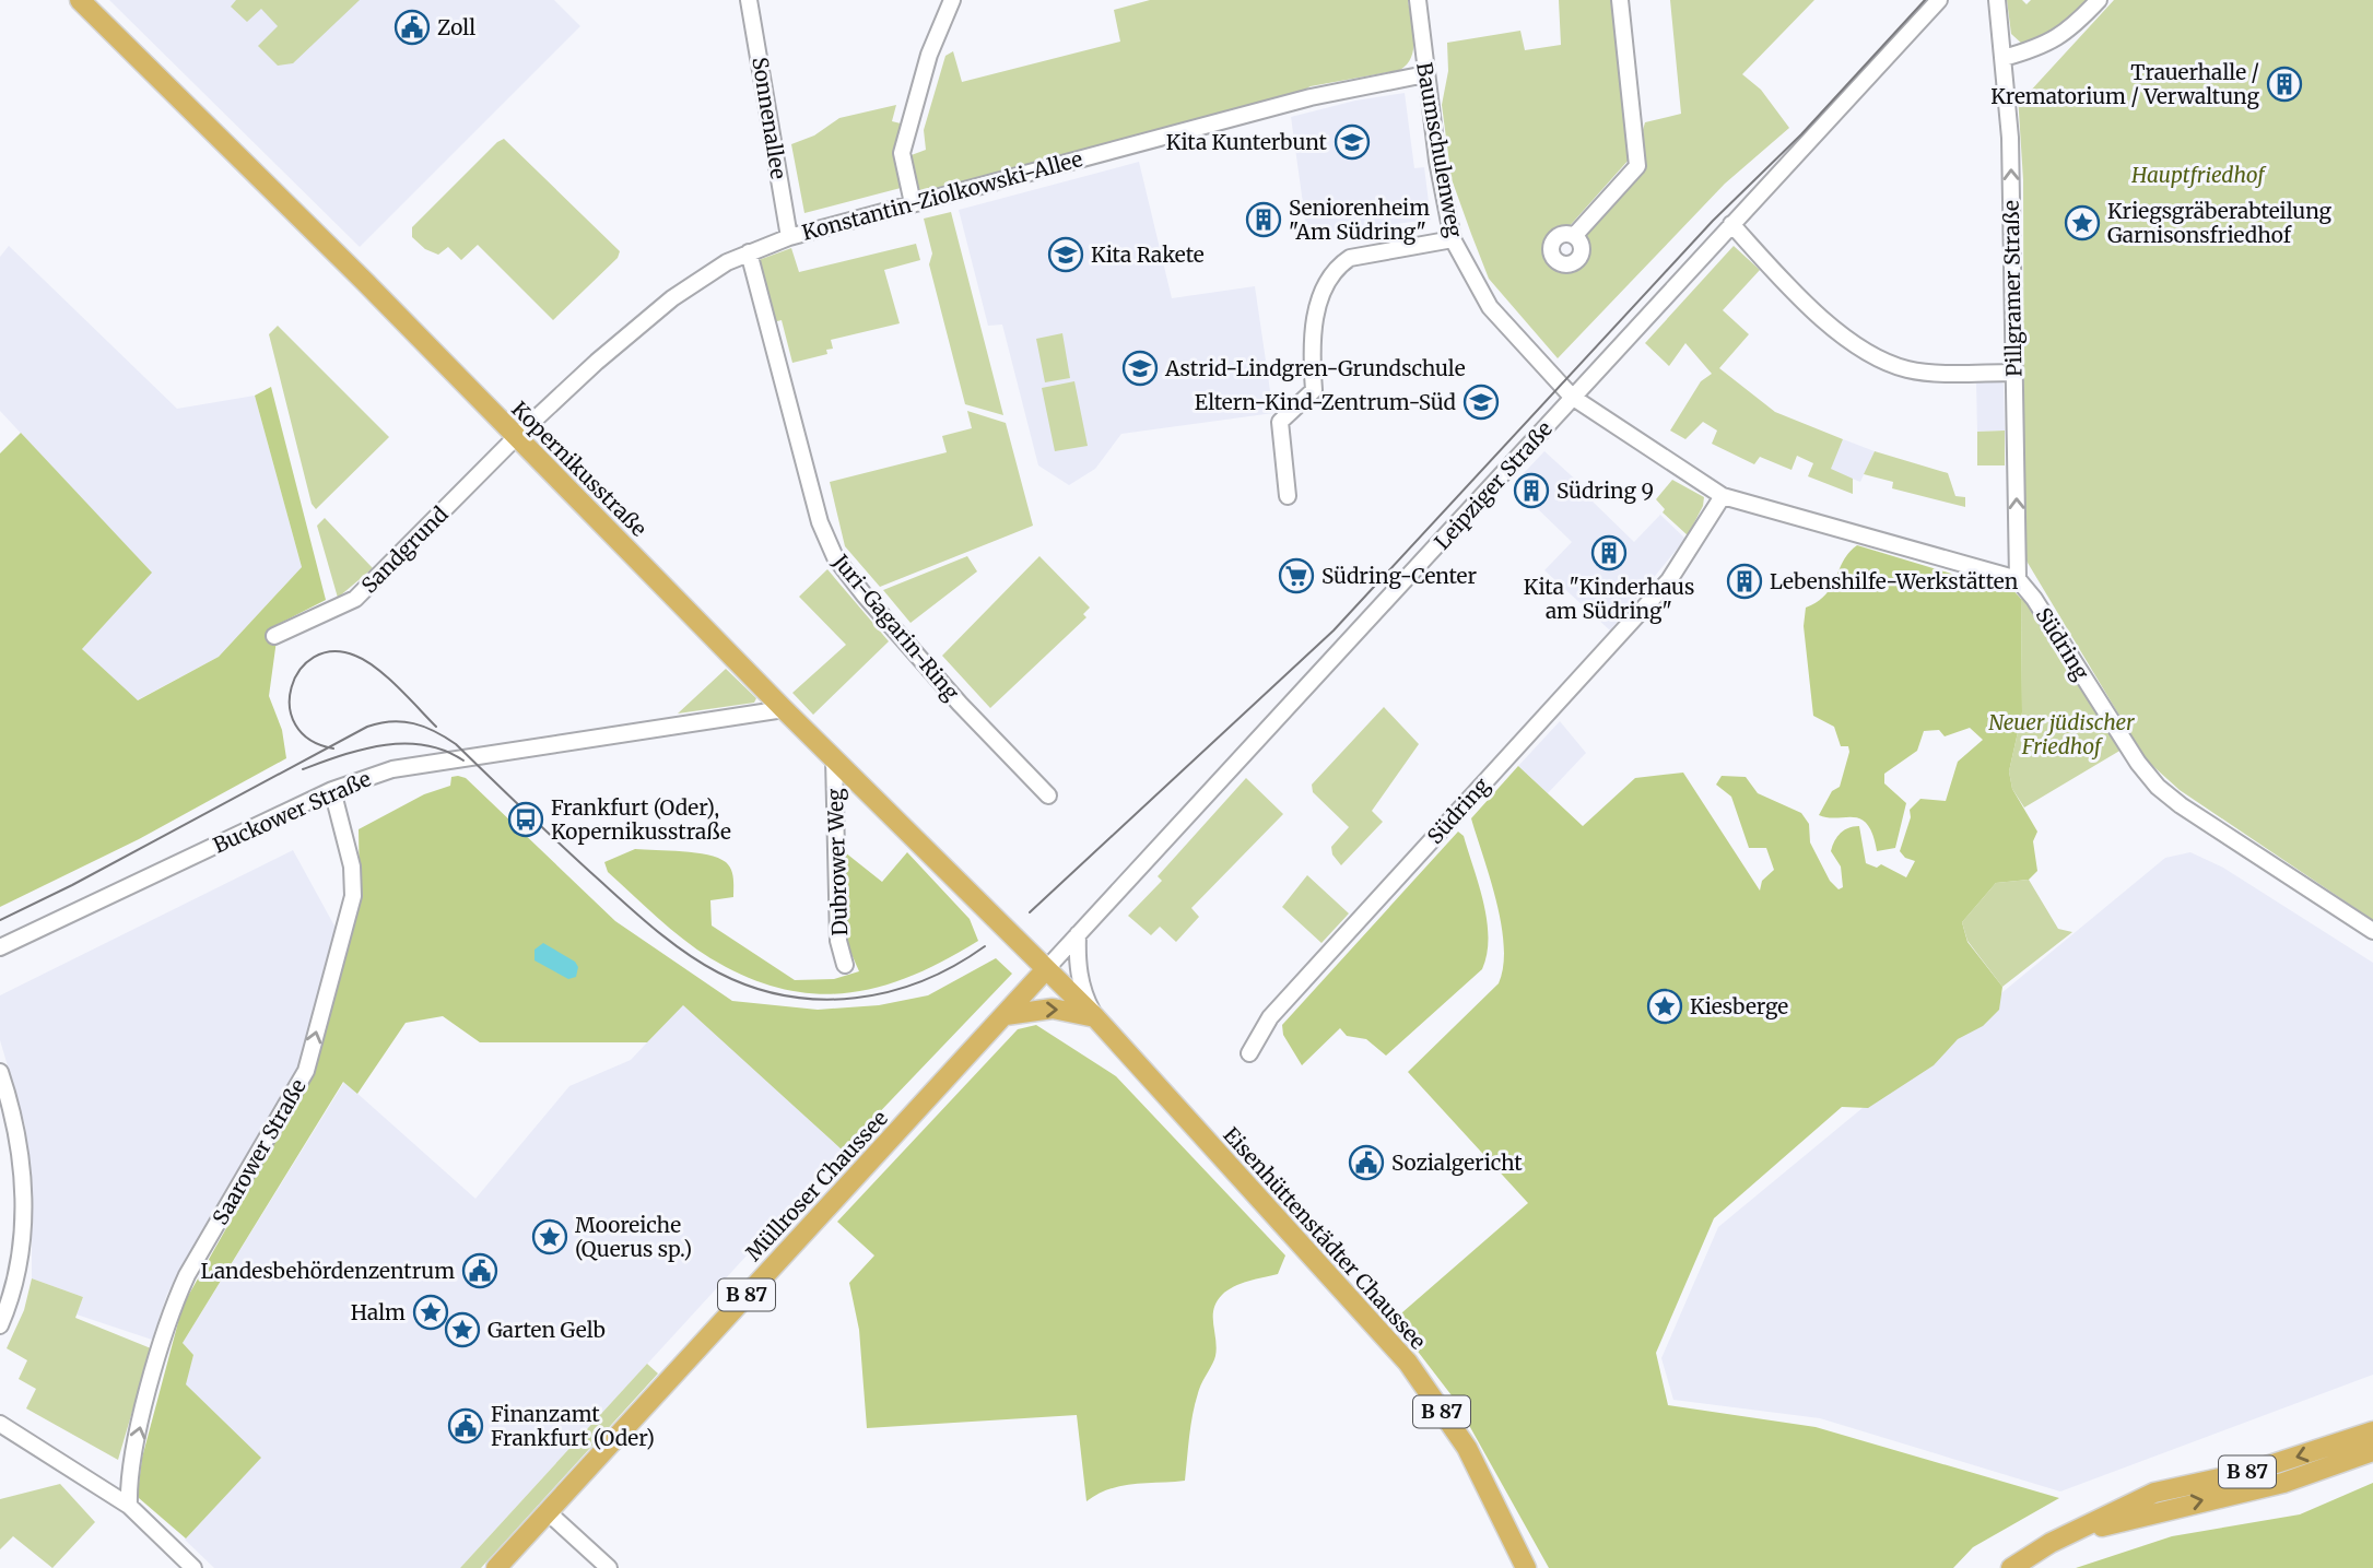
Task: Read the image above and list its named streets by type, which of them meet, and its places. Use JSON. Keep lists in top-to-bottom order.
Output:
{
  "streets": {
    "main road": [
      "Kopernikusstraße",
      "Müllroser Chaussee",
      "Eisenhüttenstädter Chaussee",
      "B 87"
    ],
    "street": [
      "Sonnenallee",
      "Baumschulenweg",
      "Konstantin-Ziolkowski-Allee",
      "Pillgramer Straße",
      "Leipziger Straße",
      "Sandgrund",
      "Juri-Gagarin-Ring",
      "Südring",
      "Buckower Straße",
      "Dubrower Weg",
      "Saarower Straße"
    ]
  },
  "crossings": [
    ["Sonnenallee", "Konstantin-Ziolkowski-Allee"],
    ["Baumschulenweg", "Konstantin-Ziolkowski-Allee"],
    ["Baumschulenweg", "Leipziger Straße"],
    ["Konstantin-Ziolkowski-Allee", "Kopernikusstraße"],
    ["Konstantin-Ziolkowski-Allee", "Sandgrund"],
    ["Konstantin-Ziolkowski-Allee", "Juri-Gagarin-Ring"],
    ["Pillgramer Straße", "Südring"],
    ["Kopernikusstraße", "Leipziger Straße"],
    ["Kopernikusstraße", "Sandgrund"],
    ["Kopernikusstraße", "Buckower Straße"],
    ["Kopernikusstraße", "Dubrower Weg"],
    ["Kopernikusstraße", "Müllroser Chaussee"],
    ["Kopernikusstraße", "Eisenhüttenstädter Chaussee"],
    ["Leipziger Straße", "Müllroser Chaussee"],
    ["Leipziger Straße", "Eisenhüttenstädter Chaussee"],
    ["Buckower Straße", "Saarower Straße"],
    ["Müllroser Chaussee", "Eisenhüttenstädter Chaussee"]
  ],
  "one_way": ["Pillgramer Straße", "Saarower Straße"],
  "parks": ["Hauptfriedhof", "Neuer jüdischer Friedhof"],
  "places": {
    "public building": [
      "Zoll",
      "Sozialgericht",
      "Landesbehördenzentrum",
      "Finanzamt Frankfurt (Oder)"
    ],
    "building": [
      "Trauerhalle / Krematorium / Verwaltung",
      "Seniorenheim \"Am Südring\"",
      "Südring 9",
      "Kita \"Kinderhaus am Südring\"",
      "Lebenshilfe-Werkstätten"
    ],
    "school or university": [
      "Kita Kunterbunt",
      "Kita Rakete",
      "Astrid-Lindgren-Grundschule",
      "Eltern-Kind-Zentrum-Süd"
    ],
    "place": [
      "Kriegsgräberabteilung Garnisonsfriedhof",
      "Kiesberge",
      "Mooreiche (Querus sp.)",
      "Halm",
      "Garten Gelb"
    ],
    "supermarket": ["Südring-Center"],
    "bus stop": ["Frankfurt (Oder), Kopernikusstraße"]
  }
}
